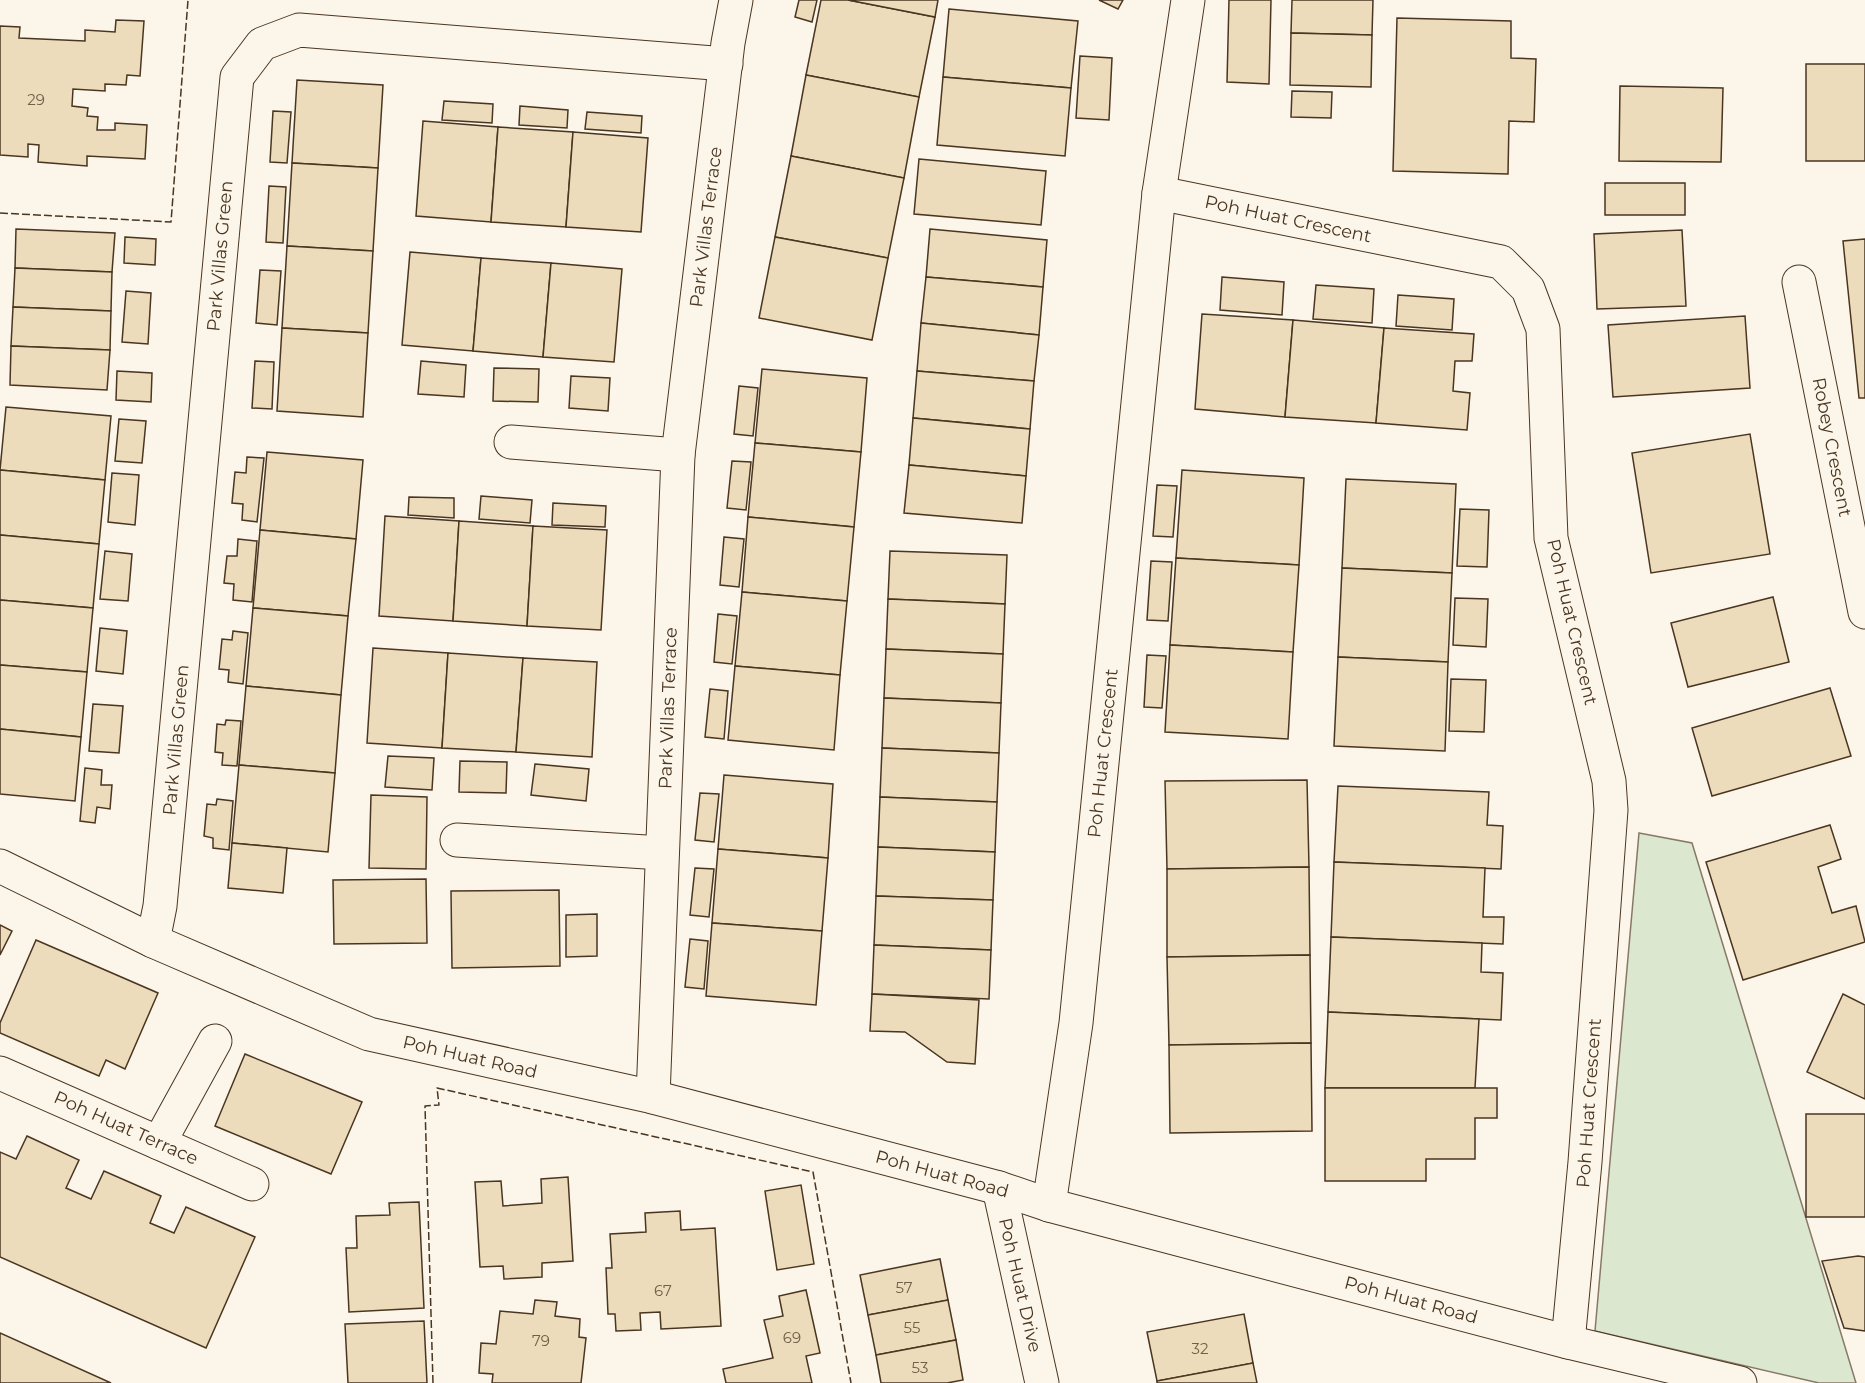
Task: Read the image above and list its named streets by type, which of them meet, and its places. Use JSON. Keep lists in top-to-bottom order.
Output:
{
  "streets": {
    "street": [
      "Poh Huat Crescent",
      "Park Villas Terrace",
      "Park Villas Green",
      "Robey Crescent",
      "Poh Huat Road",
      "Poh Huat Terrace",
      "Poh Huat Drive"
    ]
  },
  "crossings": [
    ["Poh Huat Crescent", "Poh Huat Road"],
    ["Park Villas Terrace", "Park Villas Green"],
    ["Park Villas Terrace", "Poh Huat Road"],
    ["Park Villas Green", "Poh Huat Road"],
    ["Poh Huat Road", "Poh Huat Drive"]
  ],
  "house_numbers": [
    "29",
    "57",
    "67",
    "55",
    "69",
    "79",
    "32",
    "53"
  ]
}
